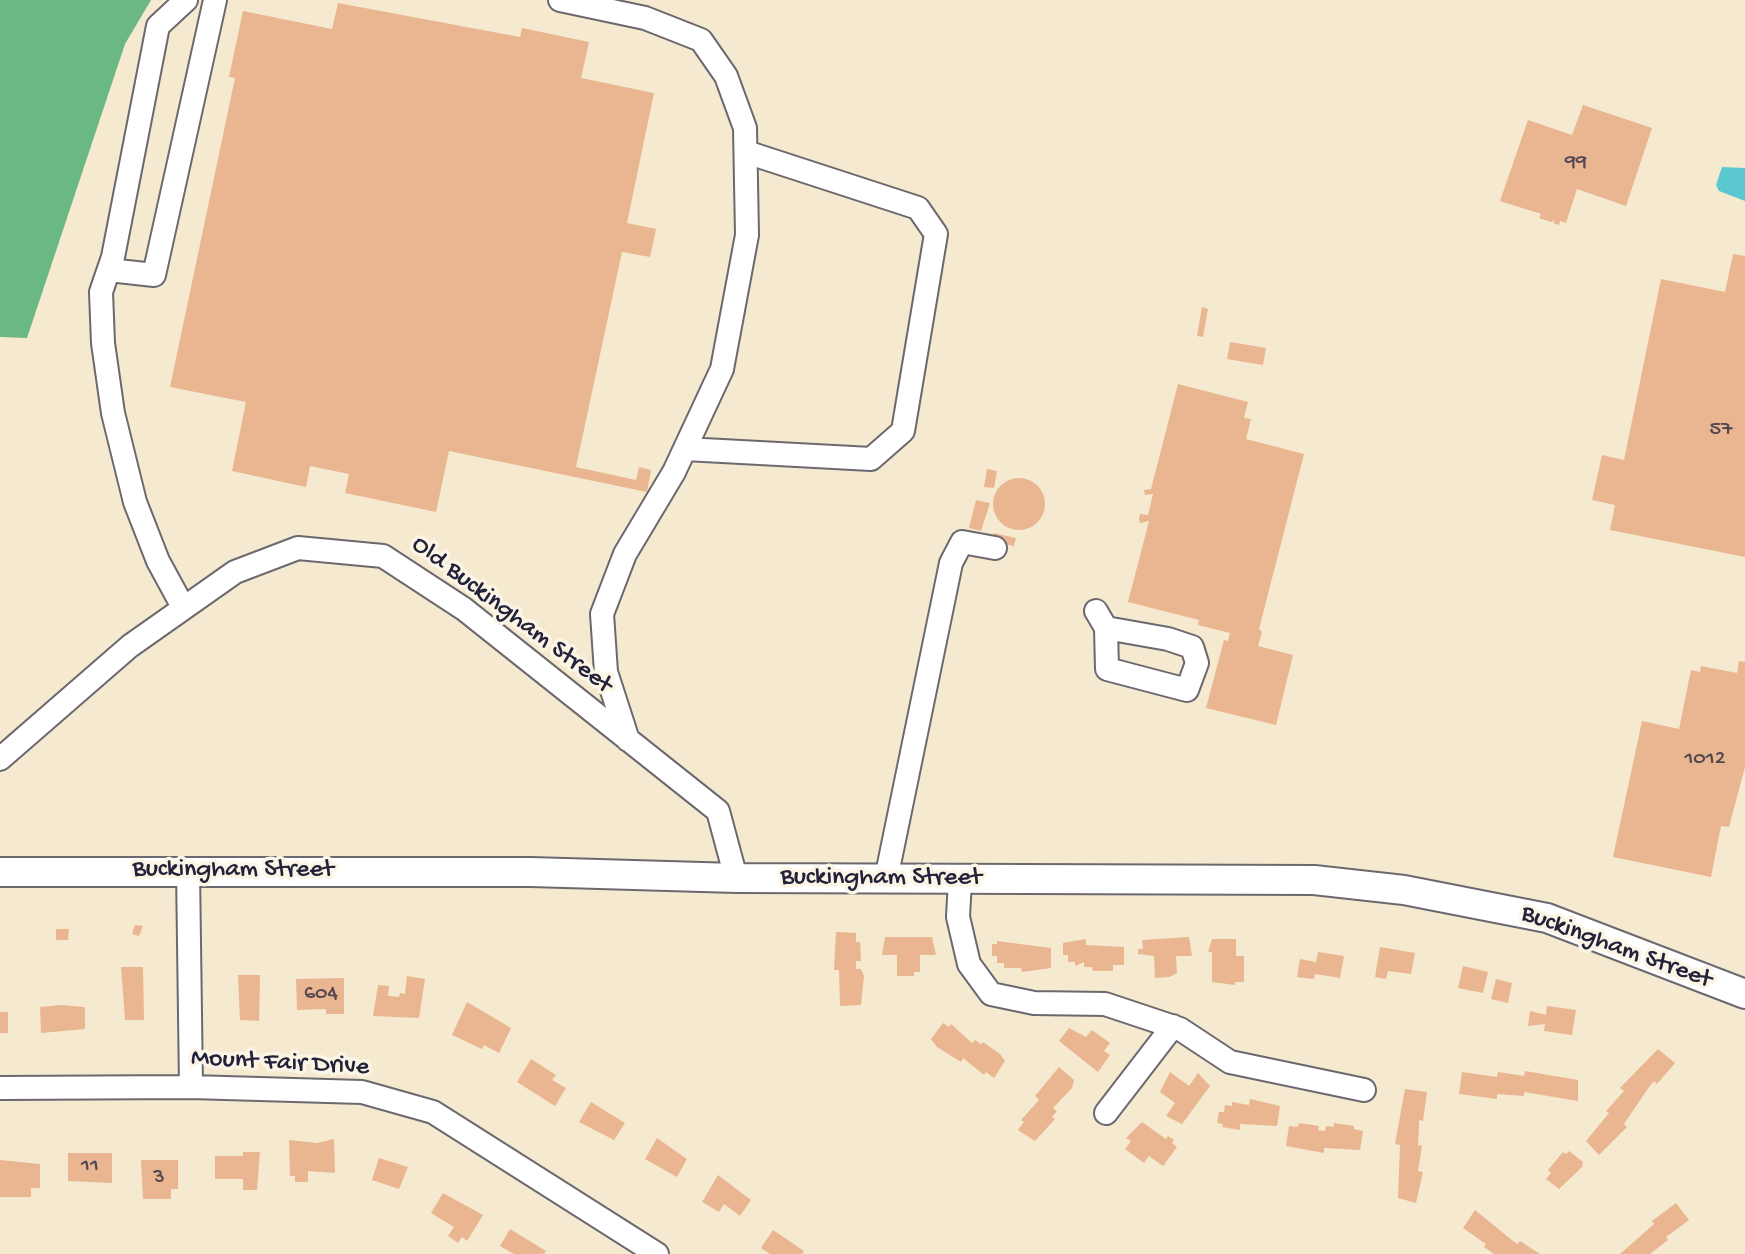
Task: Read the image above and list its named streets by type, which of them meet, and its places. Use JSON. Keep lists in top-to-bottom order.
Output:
{
  "streets": {
    "main road": ["Buckingham Street"],
    "street": ["Old Buckingham Street", "Mount Fair Drive"]
  },
  "crossings": [
    ["Old Buckingham Street", "Buckingham Street"]
  ],
  "house_numbers": [
    "99",
    "57",
    "1012",
    "604",
    "11",
    "3"
  ]
}
